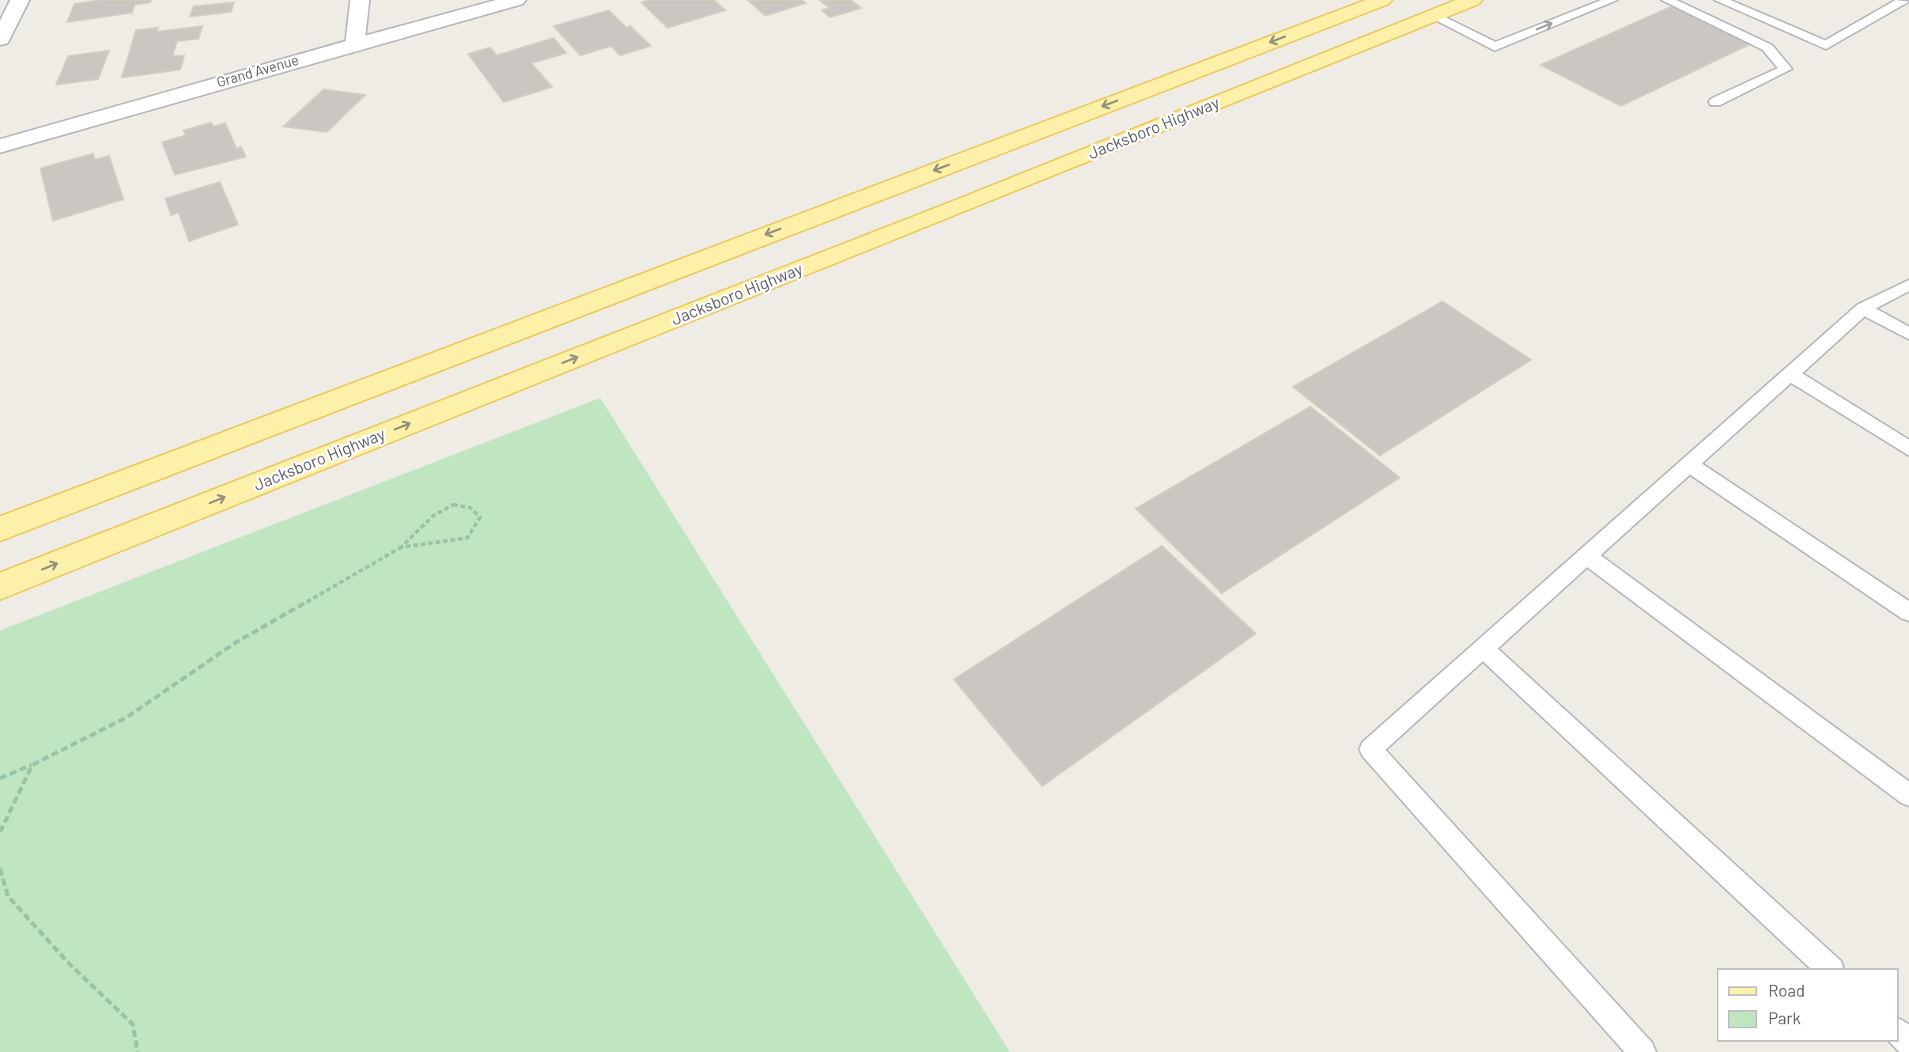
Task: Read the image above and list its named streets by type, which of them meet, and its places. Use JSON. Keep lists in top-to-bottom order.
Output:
{
  "streets": {
    "main road": ["Jacksboro Highway"],
    "street": ["Grand Avenue"]
  },
  "legend": ["Road", "Park"]
}
